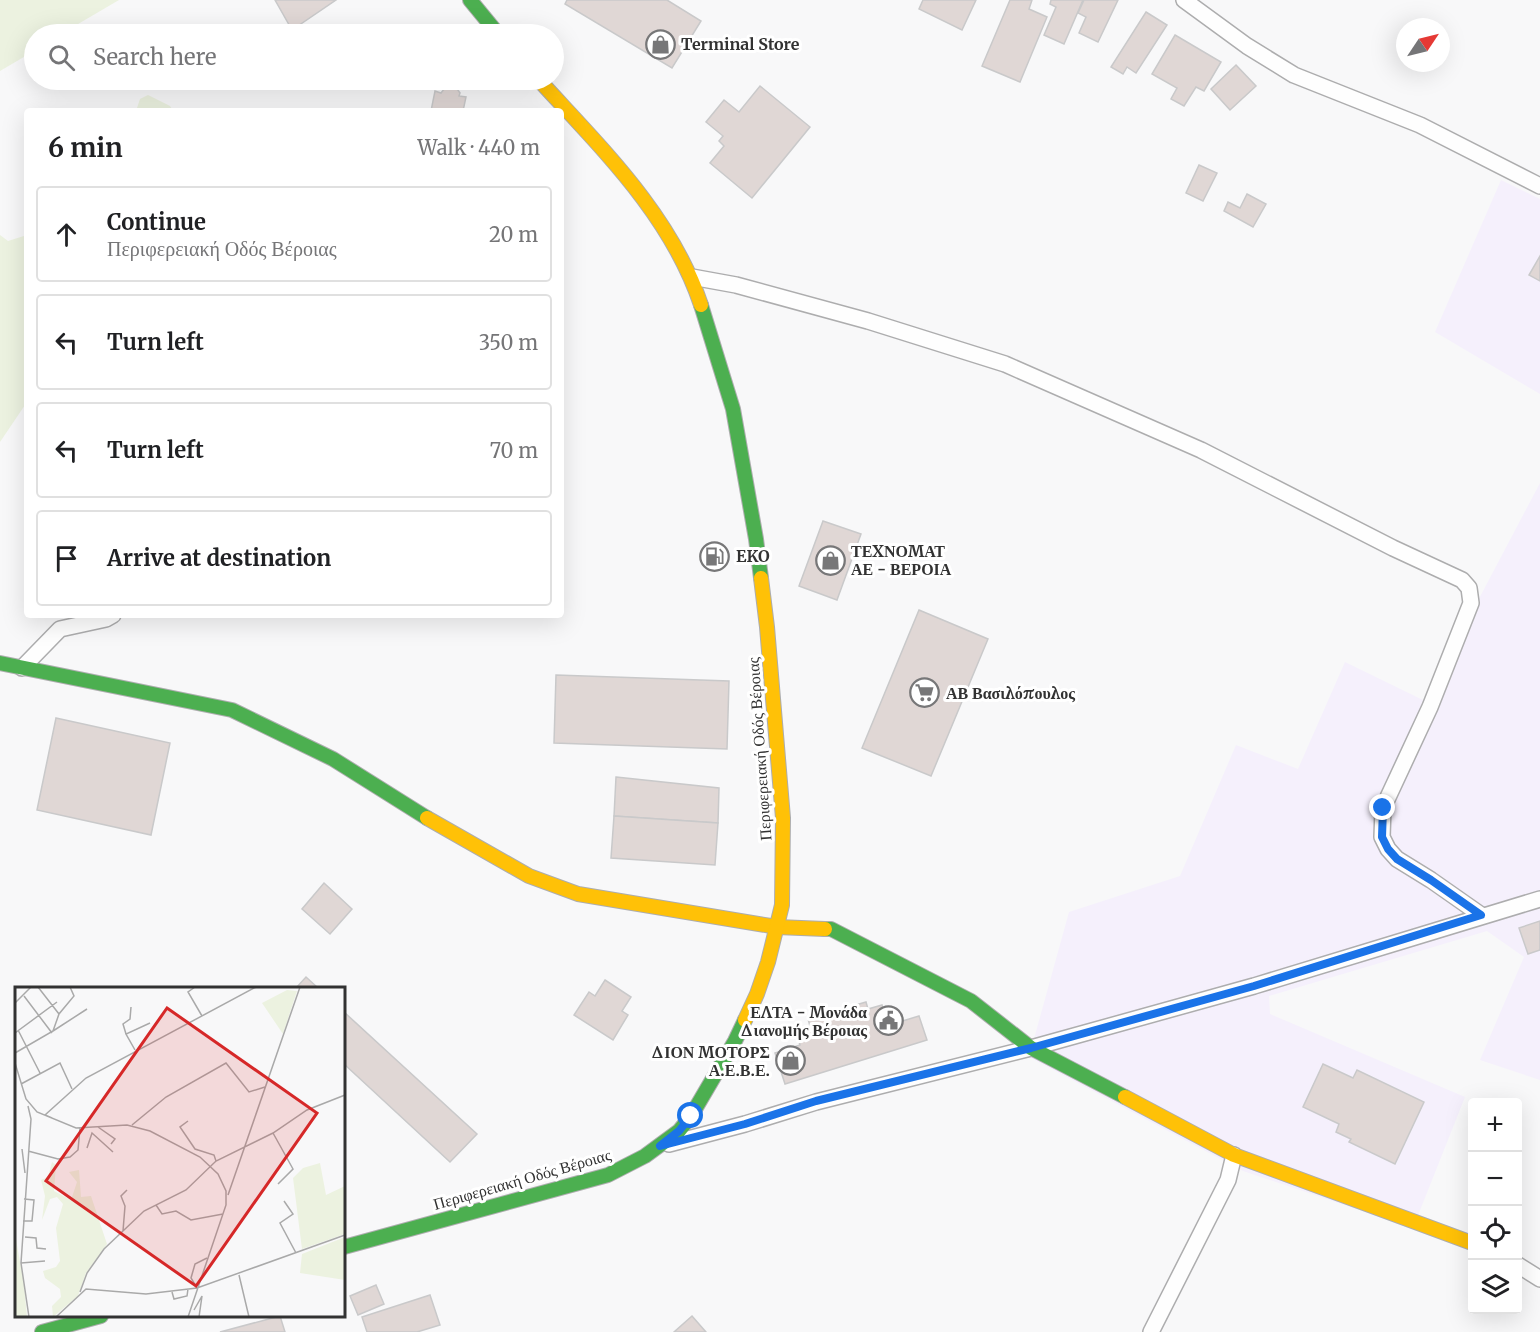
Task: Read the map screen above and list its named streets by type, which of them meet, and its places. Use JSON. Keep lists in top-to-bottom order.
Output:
{
  "streets": {
    "main road": ["Περιφερειακή Οδός Βέροιας"]
  },
  "places": {
    "shop": ["Terminal Store", "ΤΕΧΝΟΜΑΤ ΑΕ - ΒΕΡΟΙΑ", "ΔΙΟΝ ΜΟΤΟΡΣ Α.Ε.Β.Ε."],
    "fuel station": ["EKO"],
    "supermarket": ["ΑΒ Βασιλόπουλος"],
    "public building": ["ΕΛΤΑ - Μονάδα Διανομής Βέροιας"]
  },
  "north": "top right",
  "page": {
    "search": "Search here",
    "heading": ["6 min", "Walk · 440 m"],
    "list": [
      ["Continue", "Περιφερειακή Οδός Βέροιας", "20 m"],
      ["Turn left", "350 m"],
      ["Turn left", "70 m"],
      "Arrive at destination"
    ],
    "map_buttons": ["+", "−"]
  }
}
